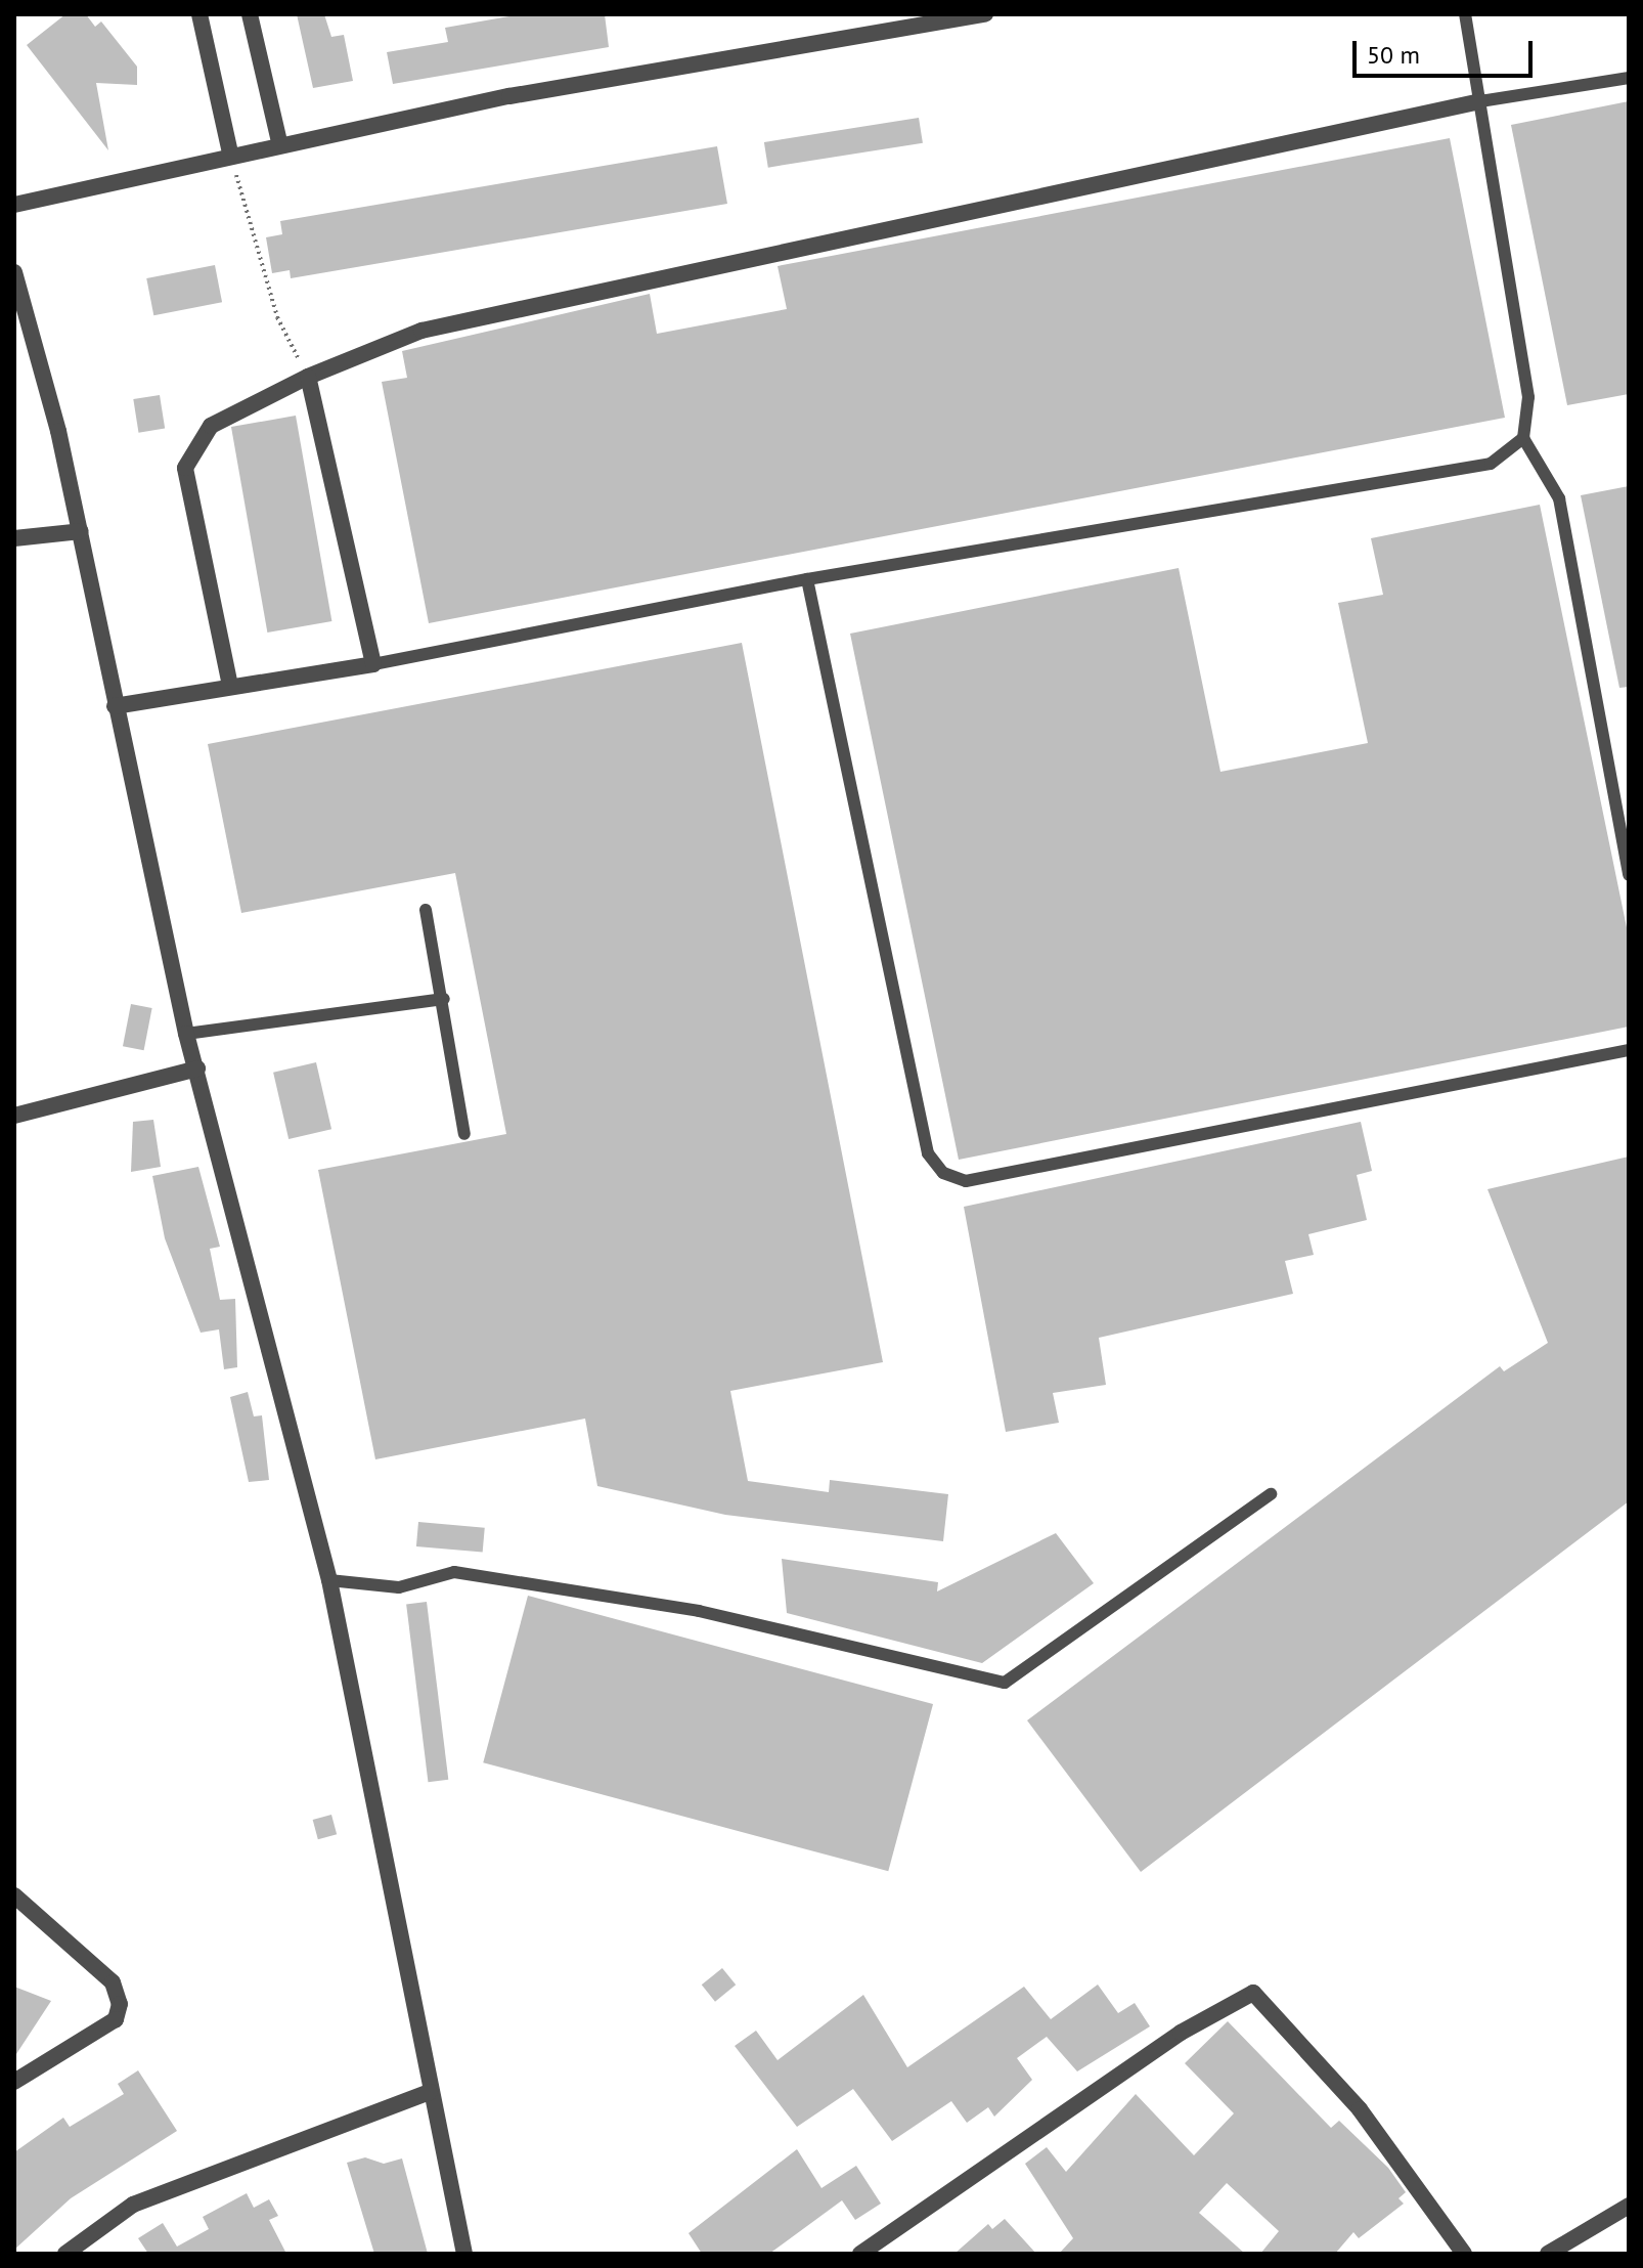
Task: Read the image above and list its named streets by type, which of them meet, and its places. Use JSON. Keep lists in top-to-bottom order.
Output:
{
  "scale_bar": "50 m"
}
